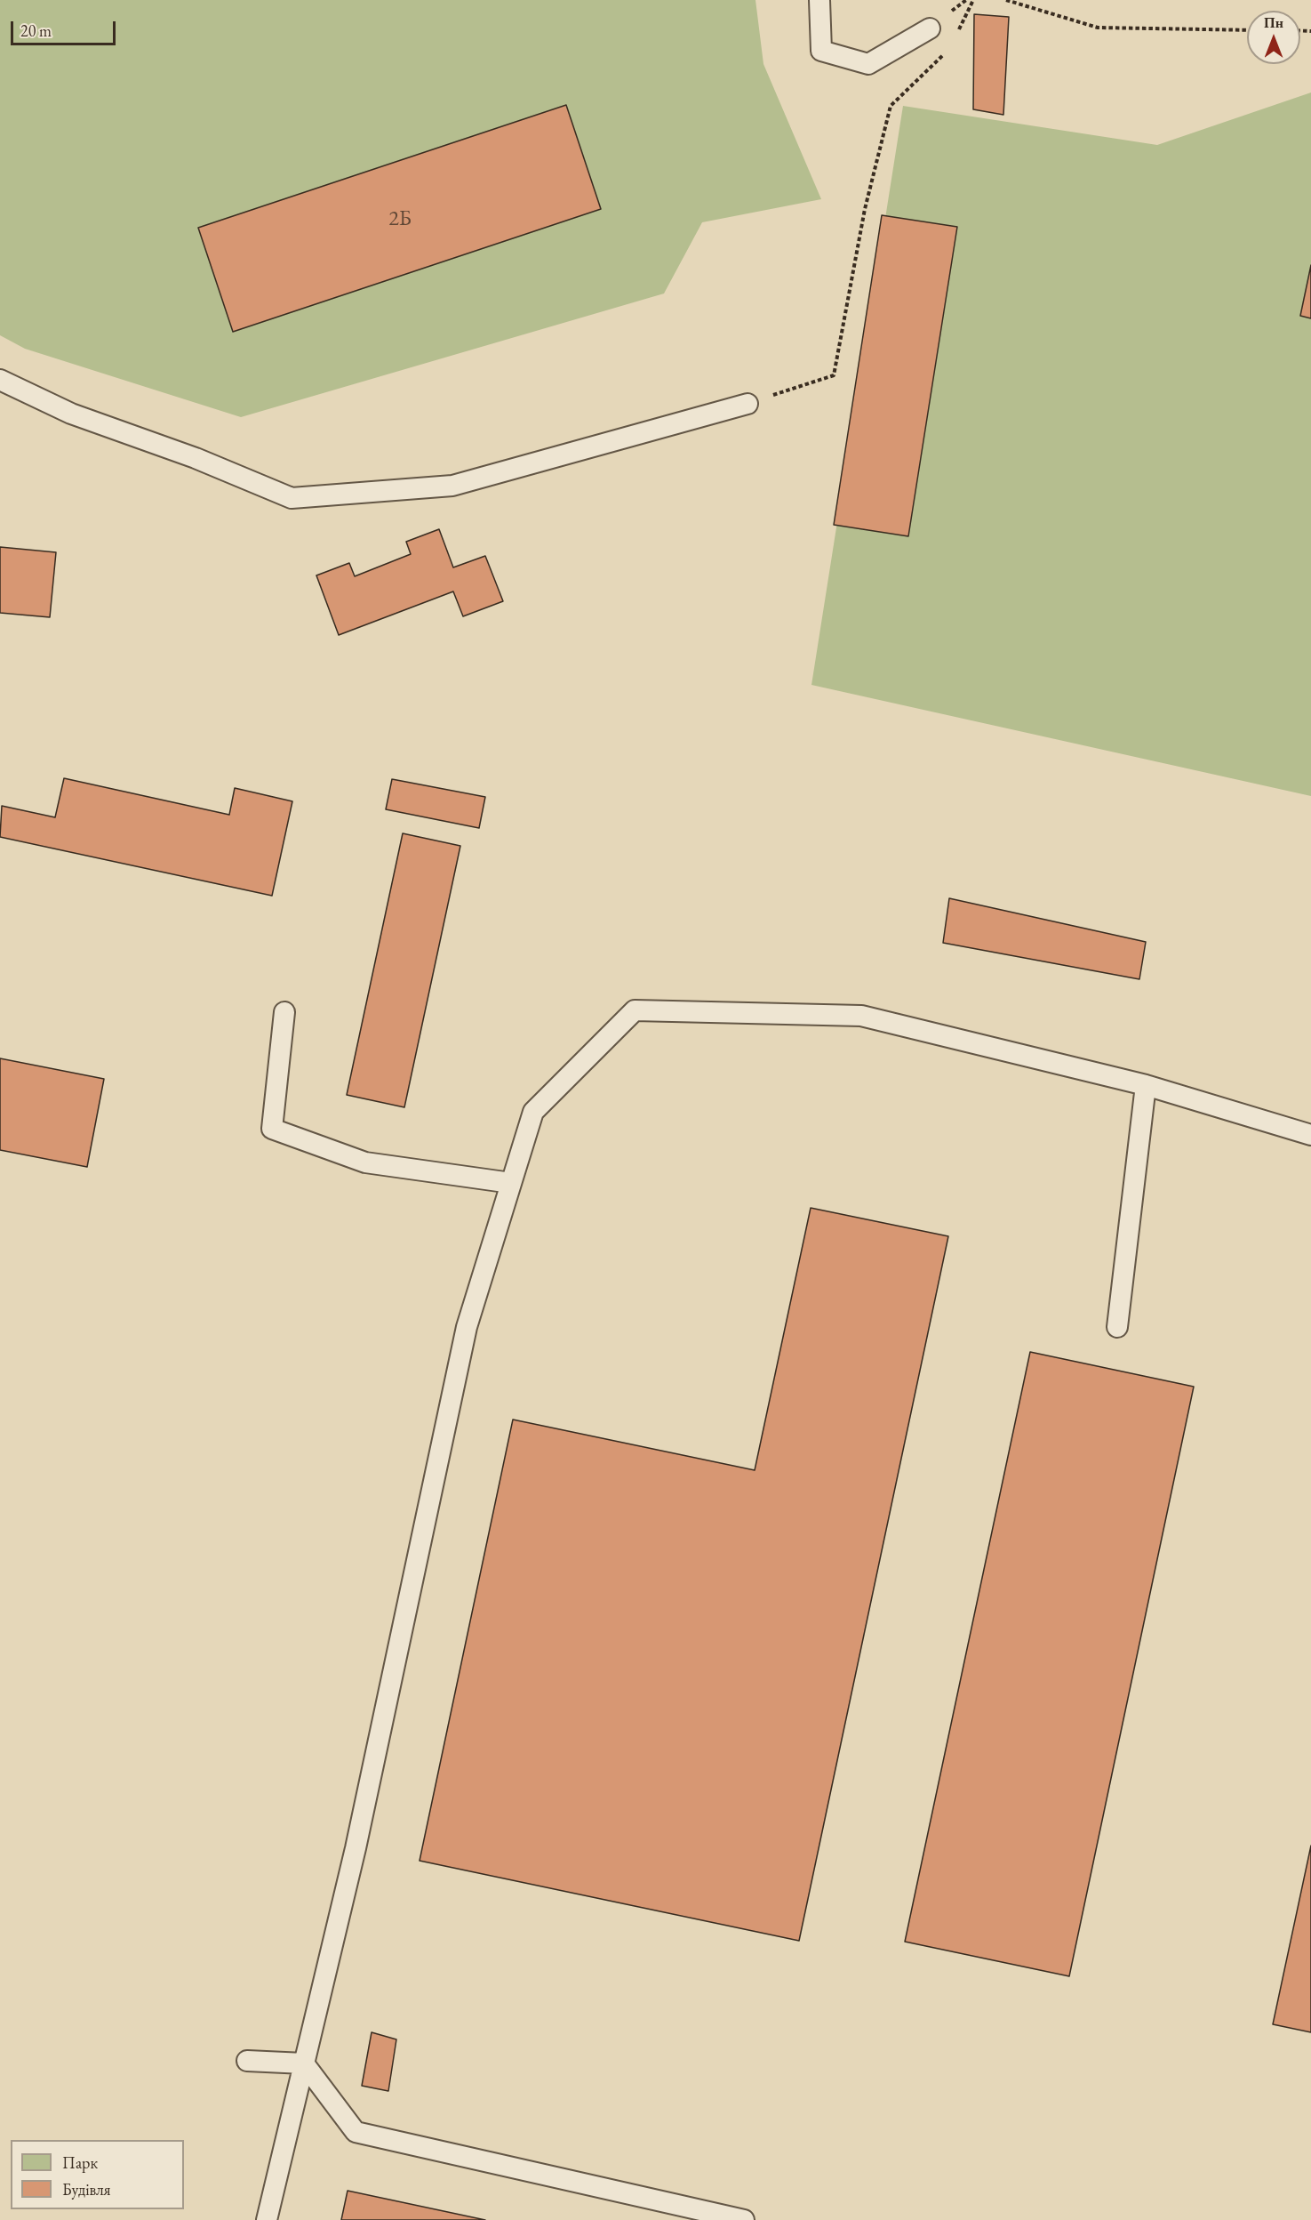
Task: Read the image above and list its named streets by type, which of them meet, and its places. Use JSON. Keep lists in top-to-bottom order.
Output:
{
  "house_numbers": ["2Б"],
  "legend": ["Парк", "Будівля"],
  "scale_bar": "20 m",
  "north": "top"
}
